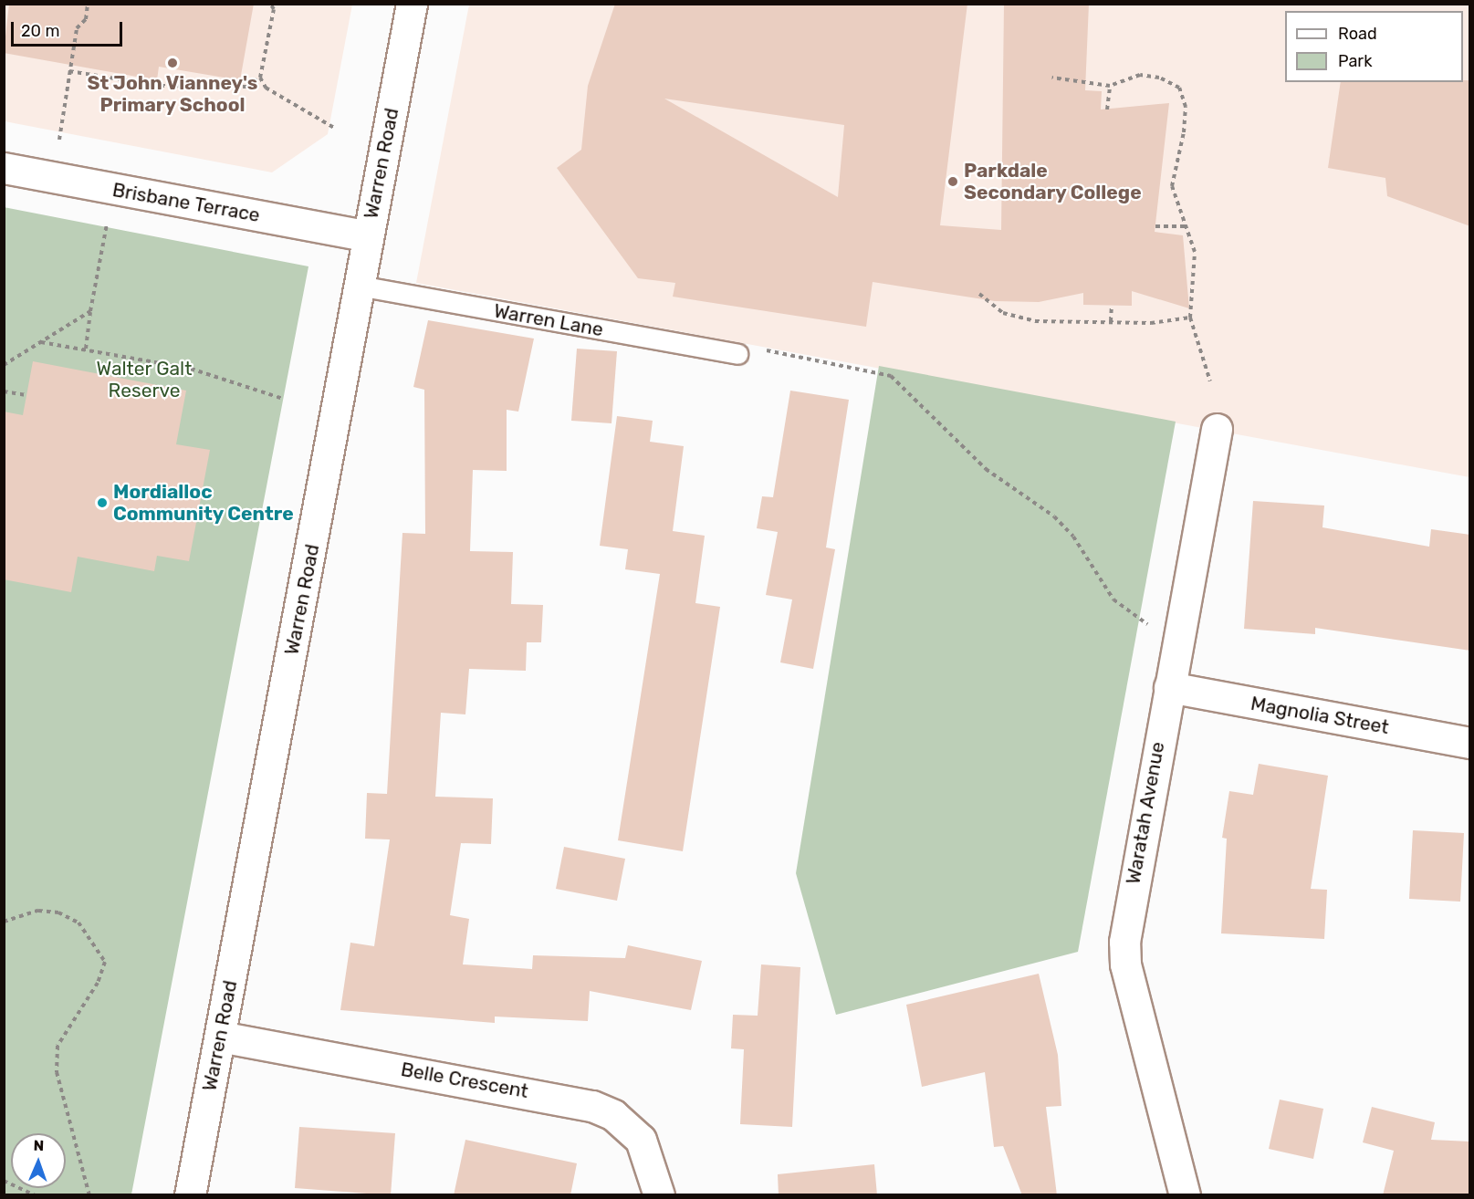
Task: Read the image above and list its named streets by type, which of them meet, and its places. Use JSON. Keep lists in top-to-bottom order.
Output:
{
  "streets": {
    "street": [
      "Warren Road",
      "Brisbane Terrace",
      "Magnolia Street",
      "Waratah Avenue",
      "Belle Crescent"
    ],
    "lane": ["Warren Lane"]
  },
  "crossings": [
    ["Warren Road", "Brisbane Terrace"],
    ["Warren Road", "Warren Lane"],
    ["Warren Road", "Belle Crescent"],
    ["Magnolia Street", "Waratah Avenue"]
  ],
  "parks": ["Walter Galt Reserve"],
  "places": ["St John Vianney's Primary School", "Parkdale Secondary College", "Mordialloc Community Centre"],
  "legend": ["Road", "Park"],
  "scale_bar": "20 m",
  "north": "top"
}
